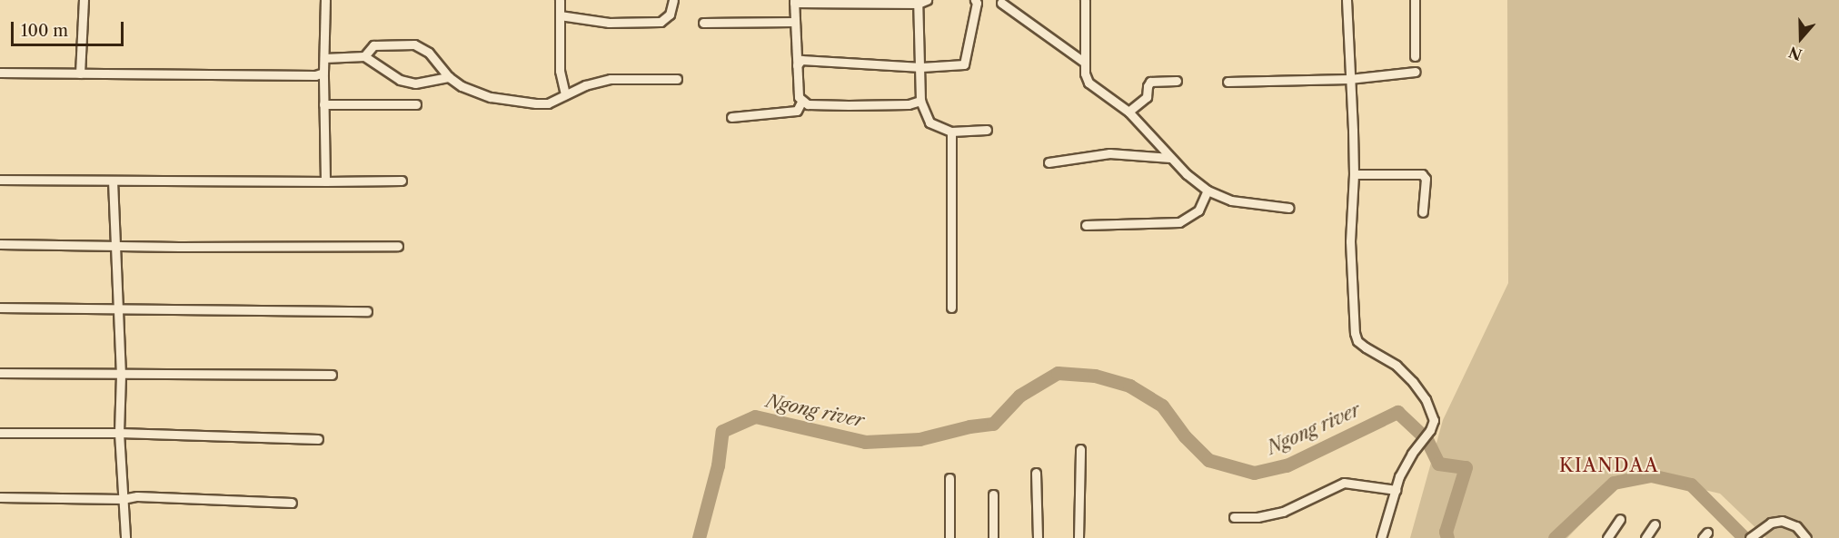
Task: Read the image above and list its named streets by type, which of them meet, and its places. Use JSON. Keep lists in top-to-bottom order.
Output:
{
  "districts": ["KIANDAA"],
  "water": ["Ngong river"],
  "scale_bar": "100 m",
  "north": "bottom"
}
